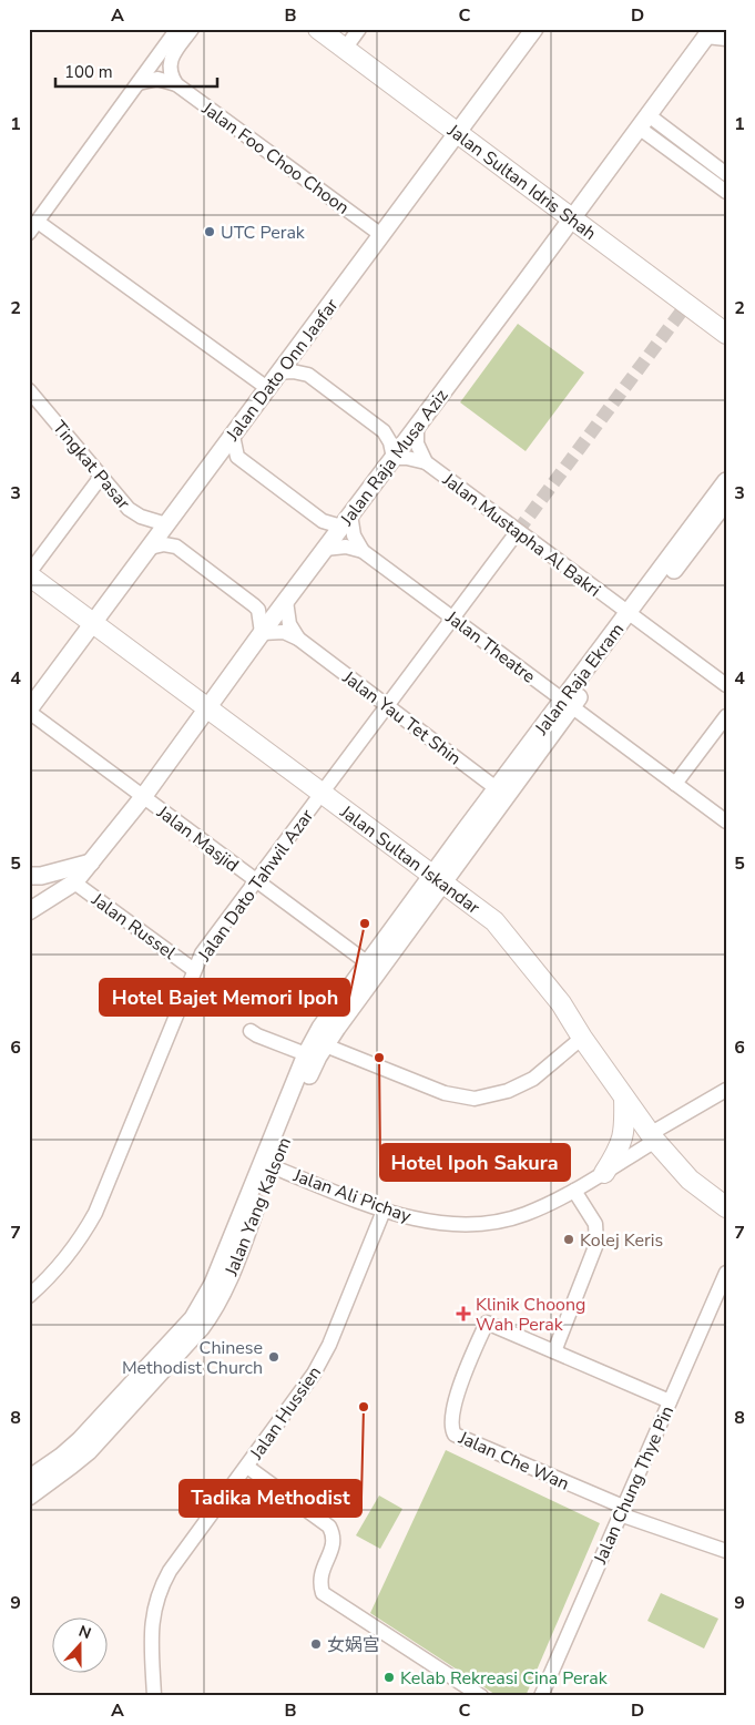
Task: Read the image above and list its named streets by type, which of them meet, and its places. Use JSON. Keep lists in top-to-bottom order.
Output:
{
  "streets": {
    "highway": ["Jalan Sultan Idris Shah", "Jalan Sultan Iskandar"],
    "main road": [
      "Jalan Dato Onn Jaafar",
      "Jalan Raja Musa Aziz",
      "Jalan Raja Ekram",
      "Jalan Yang Kalsom"
    ],
    "street": [
      "Jalan Foo Choo Choon",
      "Tingkat Pasar",
      "Jalan Mustapha Al Bakri",
      "Jalan Theatre",
      "Jalan Yau Tet Shin",
      "Jalan Masjid",
      "Jalan Dato Tahwil Azar",
      "Jalan Russel",
      "Jalan Ali Pichay",
      "Jalan Hussien",
      "Jalan Che Wan",
      "Jalan Chung Thye Pin"
    ]
  },
  "crossings": [
    ["Jalan Foo Choo Choon", "Jalan Dato Onn Jaafar"],
    ["Jalan Sultan Idris Shah", "Jalan Dato Onn Jaafar"],
    ["Jalan Sultan Idris Shah", "Jalan Raja Musa Aziz"],
    ["Jalan Dato Onn Jaafar", "Jalan Raja Musa Aziz"],
    ["Jalan Dato Onn Jaafar", "Tingkat Pasar"],
    ["Jalan Dato Onn Jaafar", "Jalan Mustapha Al Bakri"],
    ["Jalan Dato Onn Jaafar", "Jalan Masjid"],
    ["Jalan Dato Onn Jaafar", "Jalan Sultan Iskandar"],
    ["Jalan Raja Musa Aziz", "Jalan Mustapha Al Bakri"],
    ["Jalan Raja Musa Aziz", "Jalan Theatre"],
    ["Jalan Raja Musa Aziz", "Jalan Yau Tet Shin"],
    ["Jalan Raja Musa Aziz", "Jalan Masjid"],
    ["Jalan Raja Musa Aziz", "Jalan Sultan Iskandar"],
    ["Jalan Raja Musa Aziz", "Jalan Russel"],
    ["Jalan Mustapha Al Bakri", "Jalan Raja Ekram"],
    ["Jalan Mustapha Al Bakri", "Jalan Dato Tahwil Azar"],
    ["Jalan Theatre", "Jalan Raja Ekram"],
    ["Jalan Theatre", "Jalan Dato Tahwil Azar"],
    ["Jalan Raja Ekram", "Jalan Yau Tet Shin"],
    ["Jalan Raja Ekram", "Jalan Sultan Iskandar"],
    ["Jalan Raja Ekram", "Jalan Yang Kalsom"],
    ["Jalan Yau Tet Shin", "Jalan Dato Tahwil Azar"],
    ["Jalan Masjid", "Jalan Dato Tahwil Azar"],
    ["Jalan Masjid", "Jalan Yang Kalsom"],
    ["Jalan Sultan Iskandar", "Jalan Dato Tahwil Azar"],
    ["Jalan Sultan Iskandar", "Jalan Ali Pichay"],
    ["Jalan Sultan Iskandar", "Jalan Yang Kalsom"],
    ["Jalan Dato Tahwil Azar", "Jalan Russel"],
    ["Jalan Ali Pichay", "Jalan Yang Kalsom"],
    ["Jalan Ali Pichay", "Jalan Hussien"],
    ["Jalan Che Wan", "Jalan Chung Thye Pin"]
  ],
  "places": {
    "other": [
      "UTC Perak",
      "Hotel Bajet Memori Ipoh",
      "Hotel Ipoh Sakura",
      "Kolej Keris",
      "Chinese Methodist Church",
      "Tadika Methodist",
      "女娲宫",
      "Kelab Rekreasi Cina Perak"
    ],
    "health": ["Klinik Choong Wah Perak"]
  },
  "scale_bar": "100 m",
  "north": "top",
  "grid": {
    "columns": [
      "A",
      "B",
      "C",
      "D"
    ],
    "rows": [
      "1",
      "2",
      "3",
      "4",
      "5",
      "6",
      "7",
      "8",
      "9"
    ]
  }
}
